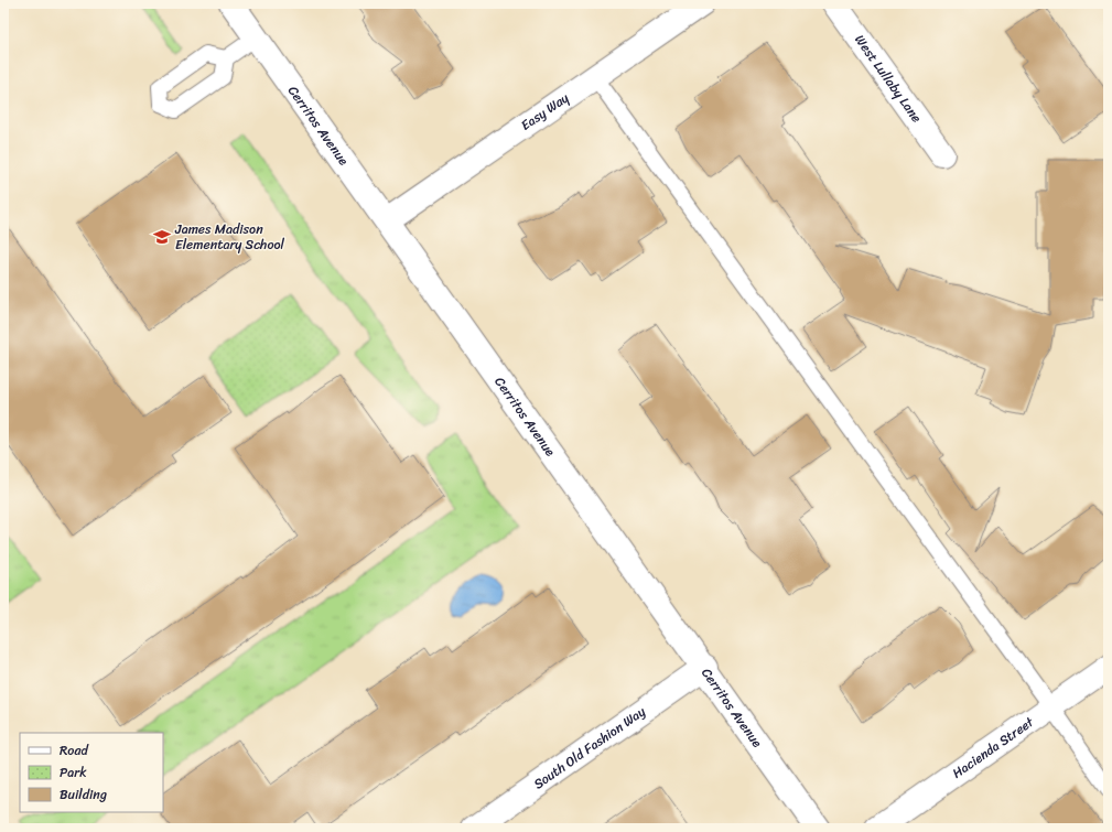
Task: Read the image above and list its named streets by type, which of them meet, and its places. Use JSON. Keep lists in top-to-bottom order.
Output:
{
  "streets": {
    "street": [
      "West Lullaby Lane",
      "Easy Way",
      "Cerritos Avenue",
      "Hacienda Street",
      "South Old Fashion Way"
    ]
  },
  "crossings": [
    ["Easy Way", "Cerritos Avenue"],
    ["Cerritos Avenue", "South Old Fashion Way"]
  ],
  "places": {
    "school or university": ["James Madison Elementary School"]
  },
  "legend": ["Road", "Park", "Building"]
}
